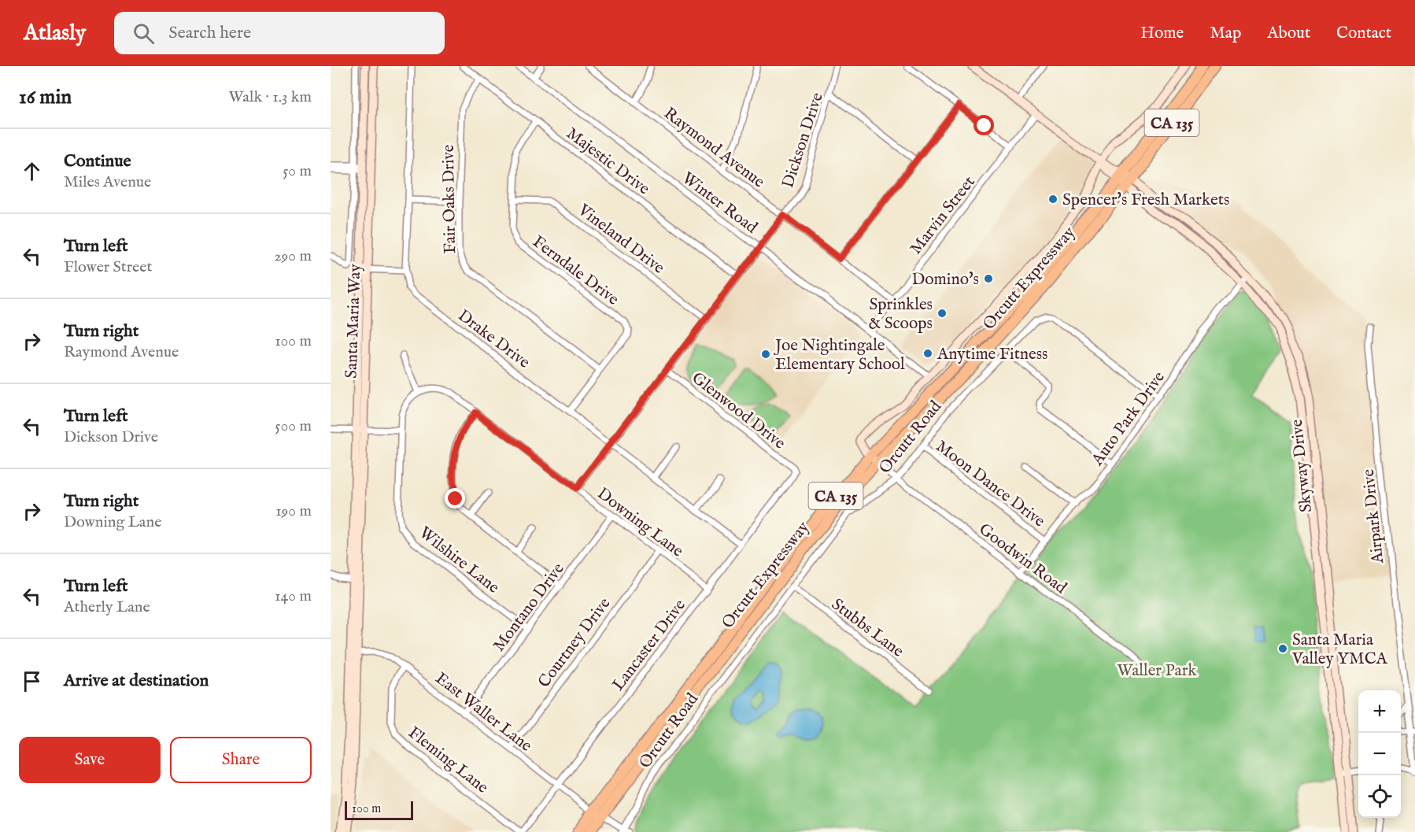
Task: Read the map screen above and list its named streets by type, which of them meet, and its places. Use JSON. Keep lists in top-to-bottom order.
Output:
{
  "streets": {
    "highway": ["CA 135", "Orcutt Expressway"],
    "main road": ["Santa Maria Way", "Orcutt Road", "Skyway Drive"],
    "street": [
      "Dickson Drive",
      "Raymond Avenue",
      "Majestic Drive",
      "Fair Oaks Drive",
      "Winter Road",
      "Marvin Street",
      "Vineland Drive",
      "Ferndale Drive",
      "Drake Drive",
      "Glenwood Drive",
      "Auto Park Drive",
      "Moon Dance Drive",
      "Airpark Drive",
      "Downing Lane",
      "Goodwin Road",
      "Wilshire Lane",
      "Montano Drive",
      "Stubbs Lane",
      "Courtney Drive",
      "Lancaster Drive",
      "East Waller Lane",
      "Fleming Lane"
    ]
  },
  "crossings": [
    ["Dickson Drive", "Raymond Avenue"],
    ["Dickson Drive", "Majestic Drive"],
    ["Dickson Drive", "Winter Road"],
    ["Dickson Drive", "Vineland Drive"],
    ["Dickson Drive", "Drake Drive"],
    ["Dickson Drive", "Glenwood Drive"],
    ["Dickson Drive", "Downing Lane"],
    ["Raymond Avenue", "Marvin Street"],
    ["Majestic Drive", "Fair Oaks Drive"],
    ["Majestic Drive", "Ferndale Drive"],
    ["Fair Oaks Drive", "Ferndale Drive"],
    ["Winter Road", "Marvin Street"],
    ["Winter Road", "Orcutt Road"],
    ["Vineland Drive", "Ferndale Drive"],
    ["Orcutt Expressway", "Orcutt Road"],
    ["Orcutt Expressway", "Skyway Drive"],
    ["Orcutt Expressway", "Goodwin Road"],
    ["Orcutt Expressway", "East Waller Lane"],
    ["Santa Maria Way", "East Waller Lane"],
    ["Drake Drive", "Lancaster Drive"],
    ["Glenwood Drive", "Lancaster Drive"],
    ["Auto Park Drive", "Orcutt Road"],
    ["Auto Park Drive", "Skyway Drive"],
    ["Auto Park Drive", "Moon Dance Drive"],
    ["Auto Park Drive", "Goodwin Road"],
    ["Orcutt Road", "Moon Dance Drive"],
    ["Orcutt Road", "Goodwin Road"],
    ["Orcutt Road", "Stubbs Lane"],
    ["Orcutt Road", "East Waller Lane"],
    ["Downing Lane", "Wilshire Lane"],
    ["Downing Lane", "Montano Drive"],
    ["Downing Lane", "Courtney Drive"],
    ["Downing Lane", "Lancaster Drive"],
    ["Wilshire Lane", "Montano Drive"],
    ["Montano Drive", "East Waller Lane"],
    ["Courtney Drive", "East Waller Lane"],
    ["Lancaster Drive", "East Waller Lane"],
    ["Lancaster Drive", "Fleming Lane"],
    ["East Waller Lane", "Fleming Lane"]
  ],
  "parks": ["Waller Park"],
  "places": [
    "Spencer's Fresh Markets",
    "Domino's",
    "Sprinkles & Scoops",
    "Anytime Fitness",
    "Joe Nightingale Elementary School",
    "Santa Maria Valley YMCA"
  ],
  "scale_bar": "100 m",
  "page": {
    "header": "Atlasly",
    "search": "Search here",
    "nav": [
      "Home",
      "Map",
      "About",
      "Contact"
    ],
    "heading": ["16 min", "Walk · 1.3 km"],
    "list": [
      ["Continue", "Miles Avenue", "50 m"],
      ["Turn left", "Flower Street", "290 m"],
      ["Turn right", "Raymond Avenue", "100 m"],
      ["Turn left", "Dickson Drive", "500 m"],
      ["Turn right", "Downing Lane", "190 m"],
      ["Turn left", "Atherly Lane", "140 m"],
      "Arrive at destination"
    ],
    "map_buttons": ["+", "−"],
    "buttons": ["Save", "Share"],
    "scale": "100 m"
  }
}
